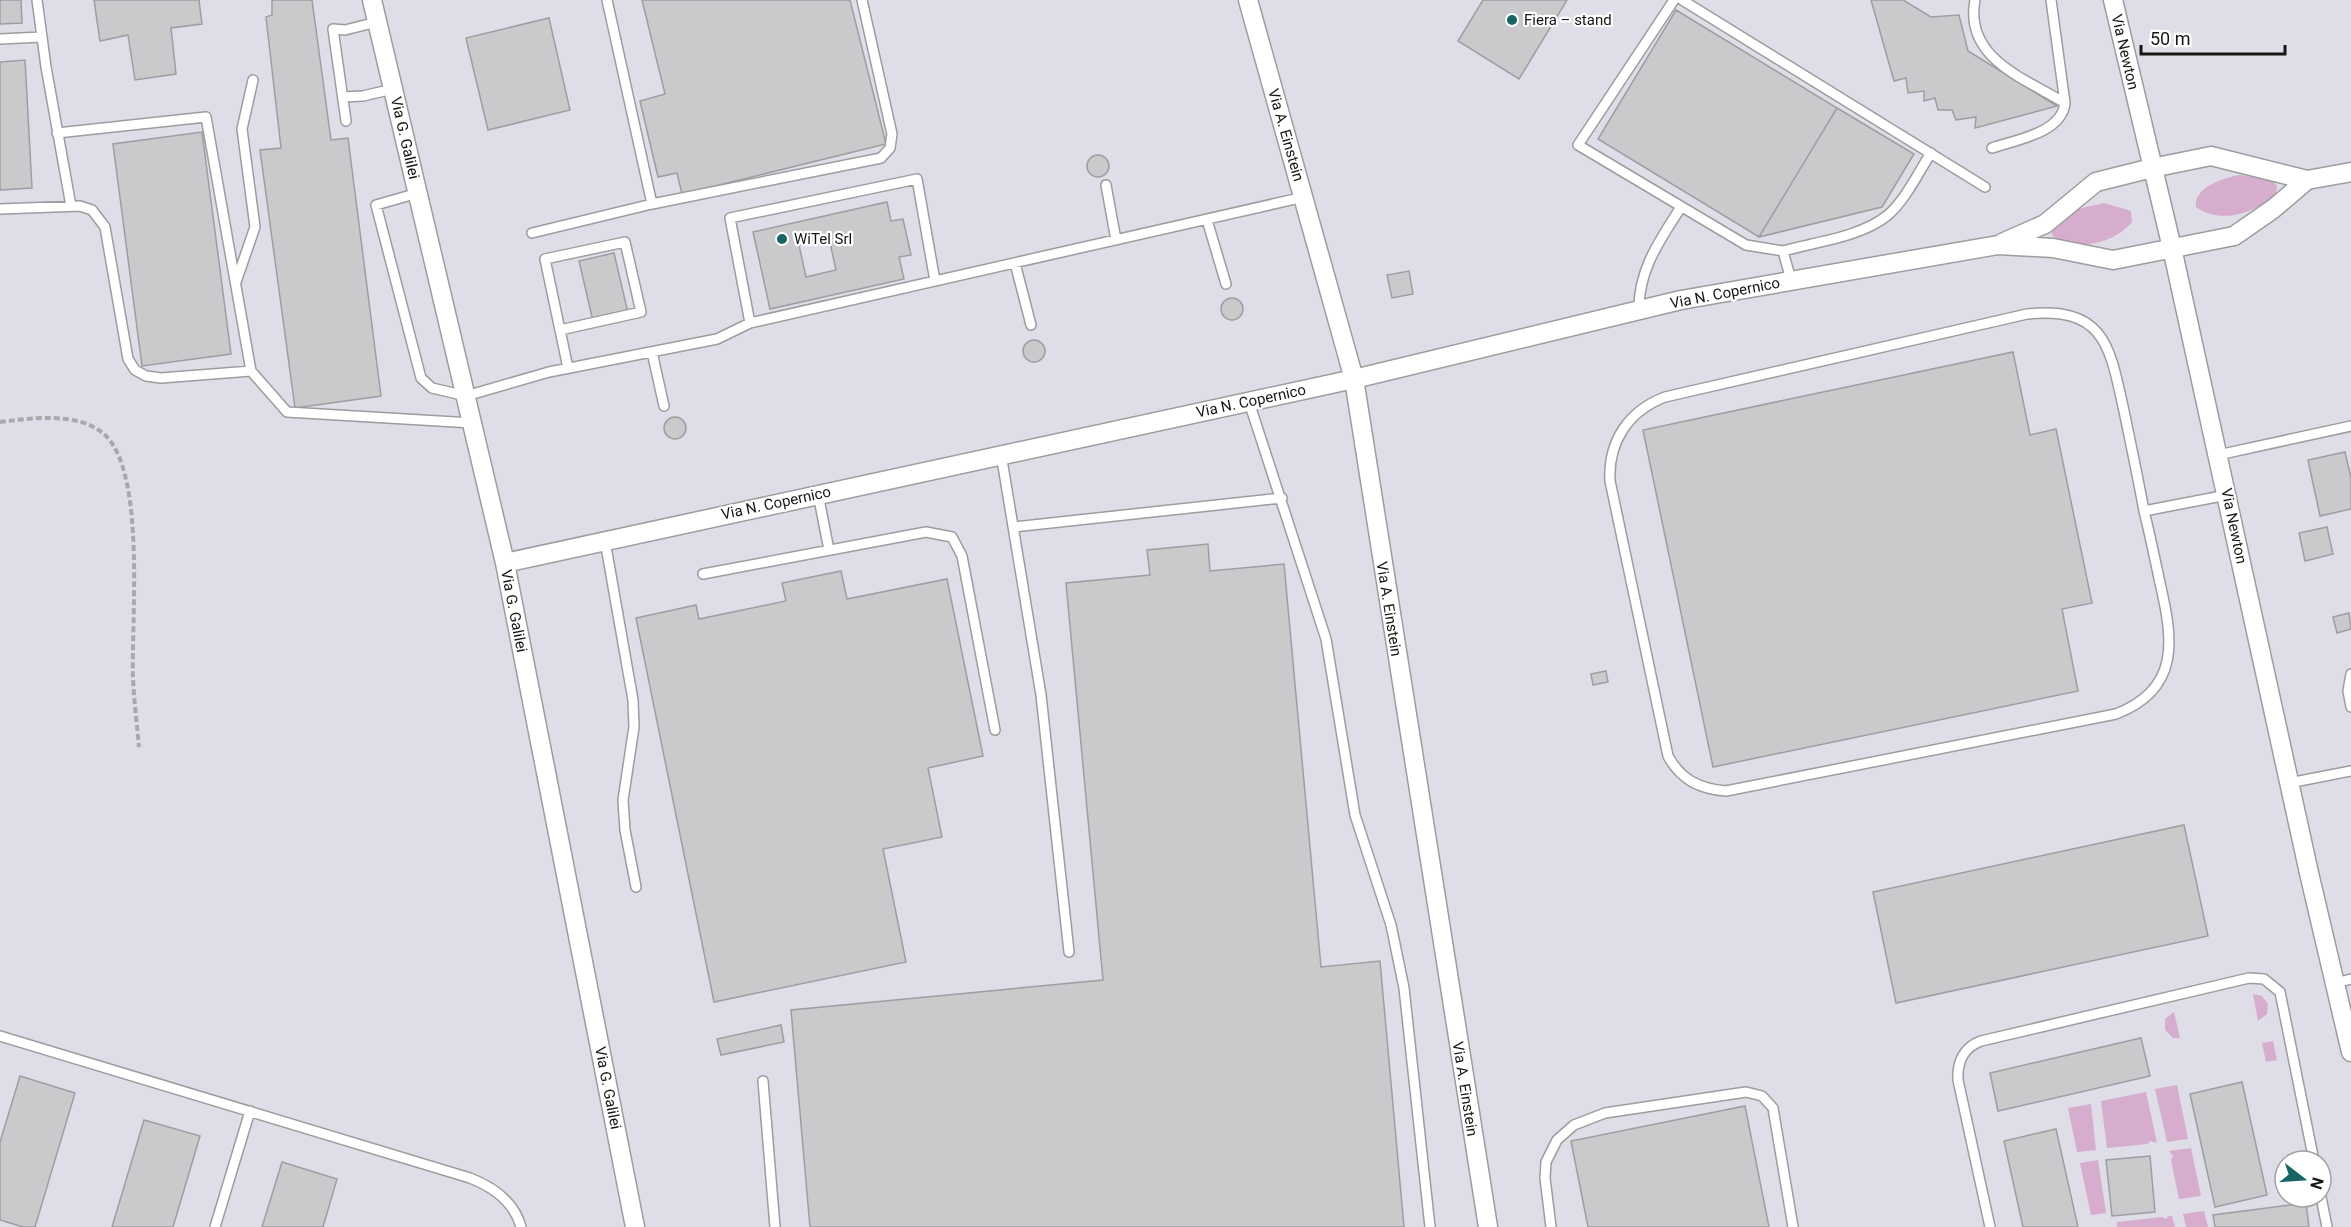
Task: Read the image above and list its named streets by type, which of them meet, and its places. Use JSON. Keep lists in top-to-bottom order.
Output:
{
  "streets": {
    "street": [
      "Via Newton",
      "Via A. Einstein",
      "Via G. Galilei",
      "Via N. Copernico"
    ]
  },
  "crossings": [
    ["Via A. Einstein", "Via N. Copernico"],
    ["Via G. Galilei", "Via N. Copernico"]
  ],
  "places": ["Fiera – stand", "WiTel Srl"],
  "scale_bar": "50 m",
  "north": "right"
}
